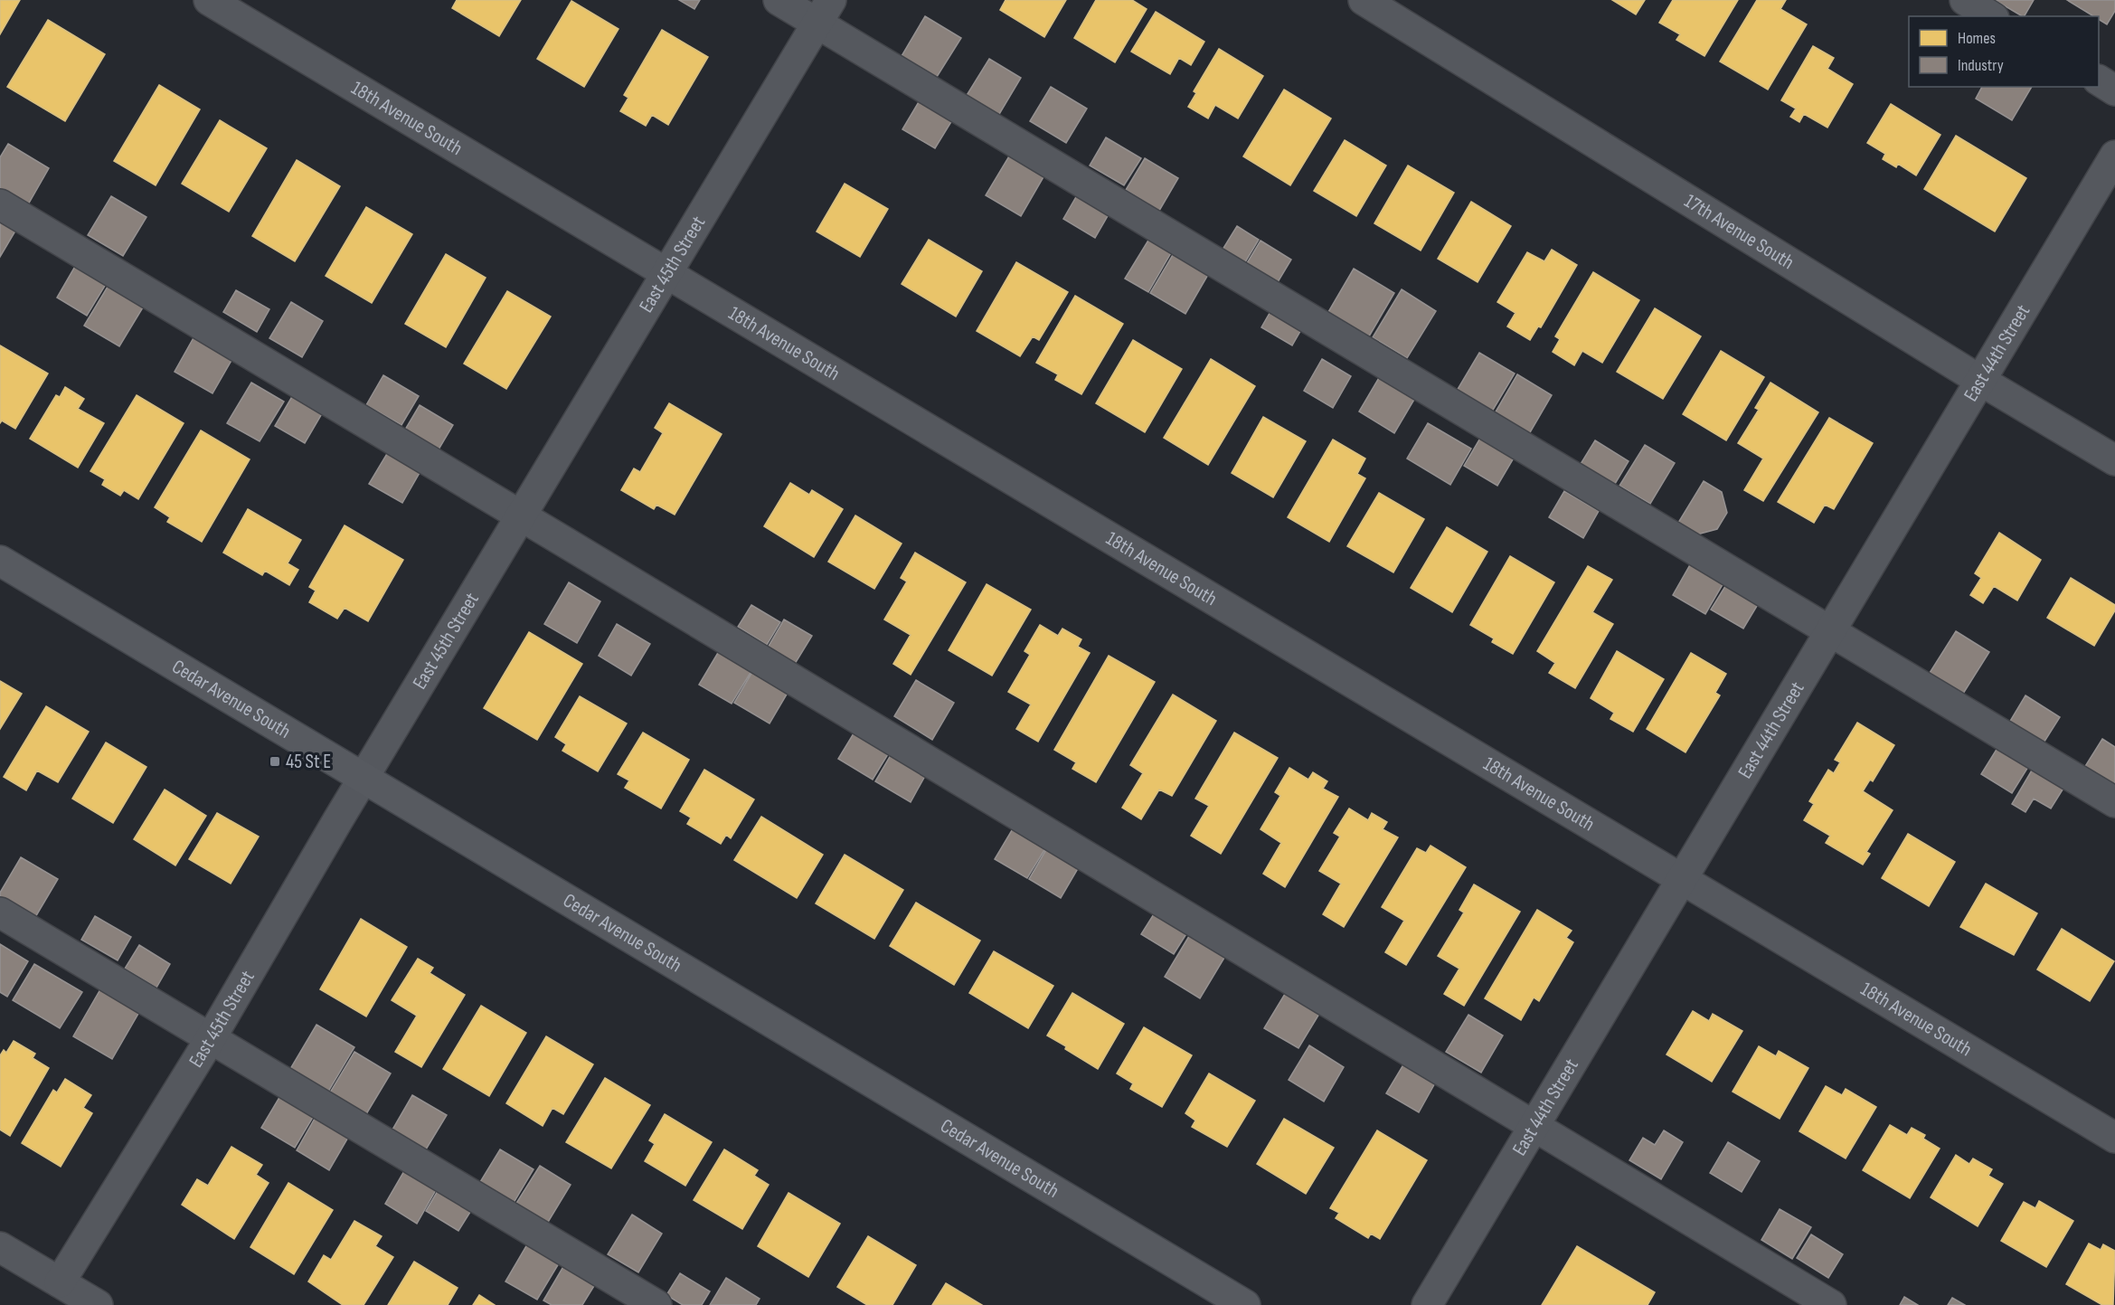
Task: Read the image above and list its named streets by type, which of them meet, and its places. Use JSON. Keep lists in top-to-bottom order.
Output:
{
  "streets": {
    "main road": ["Cedar Avenue South"],
    "street": [
      "18th Avenue South",
      "17th Avenue South",
      "East 45th Street",
      "East 44th Street"
    ]
  },
  "crossings": [
    ["18th Avenue South", "East 45th Street"],
    ["18th Avenue South", "East 44th Street"],
    ["17th Avenue South", "East 44th Street"],
    ["East 45th Street", "Cedar Avenue South"]
  ],
  "places": {
    "transit": ["45 St E"]
  },
  "legend": ["Homes", "Industry"]
}
